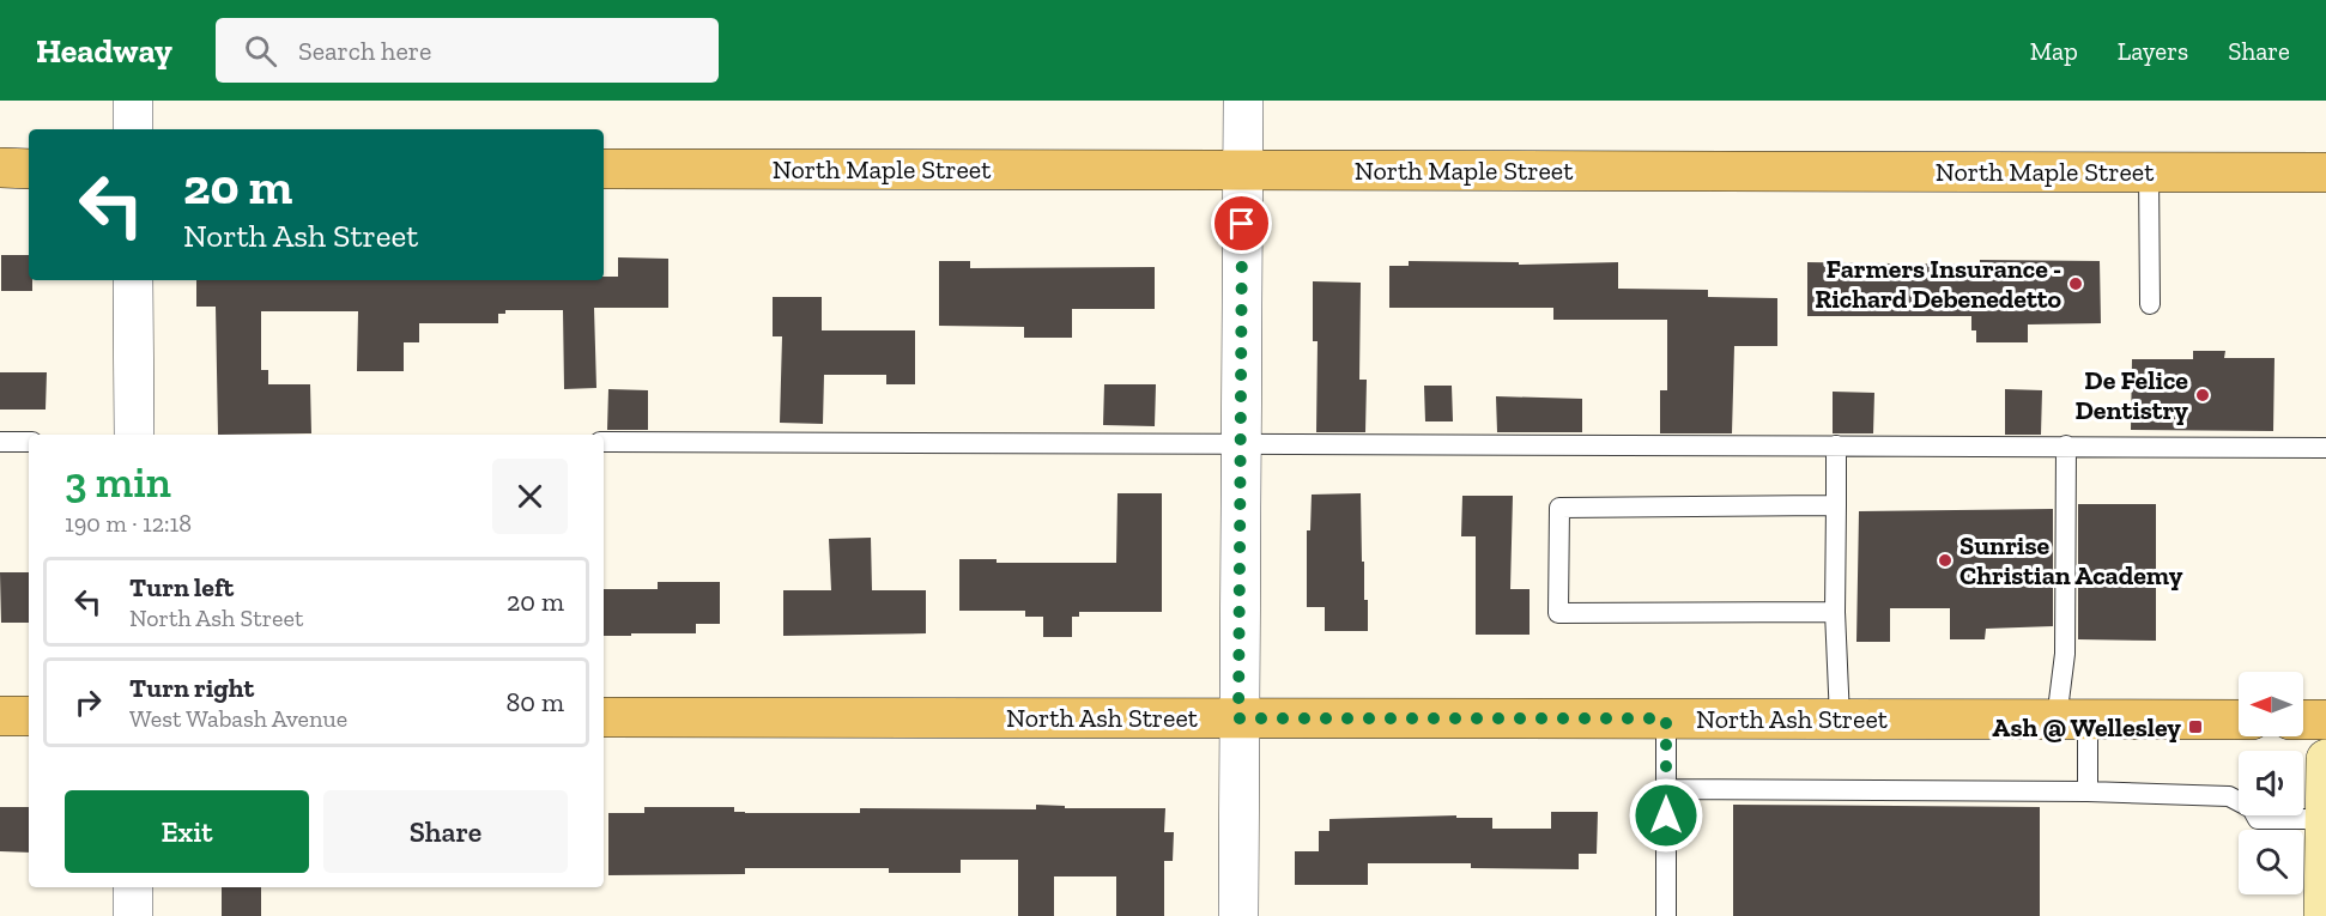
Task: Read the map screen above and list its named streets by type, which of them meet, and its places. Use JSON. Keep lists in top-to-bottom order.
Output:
{
  "streets": {
    "main road": ["North Maple Street", "North Ash Street"]
  },
  "places": {
    "other": ["Farmers Insurance - Richard Debenedetto", "De Felice Dentistry", "Sunrise Christian Academy"],
    "transit": ["Ash @ Wellesley"]
  },
  "north": "left",
  "page": {
    "header": "Headway",
    "search": "Search here",
    "nav": ["Map", "Layers", "Share"],
    "turn": ["20 m", "North Ash Street"],
    "heading": ["3 min", "190 m · 12:18"],
    "list": [
      {
        "name": "Turn left",
        "note": "North Ash Street",
        "value": "20 m"
      },
      {
        "name": "Turn right",
        "note": "West Wabash Avenue",
        "value": "80 m"
      }
    ],
    "buttons": ["Exit", "Share"]
  }
}
